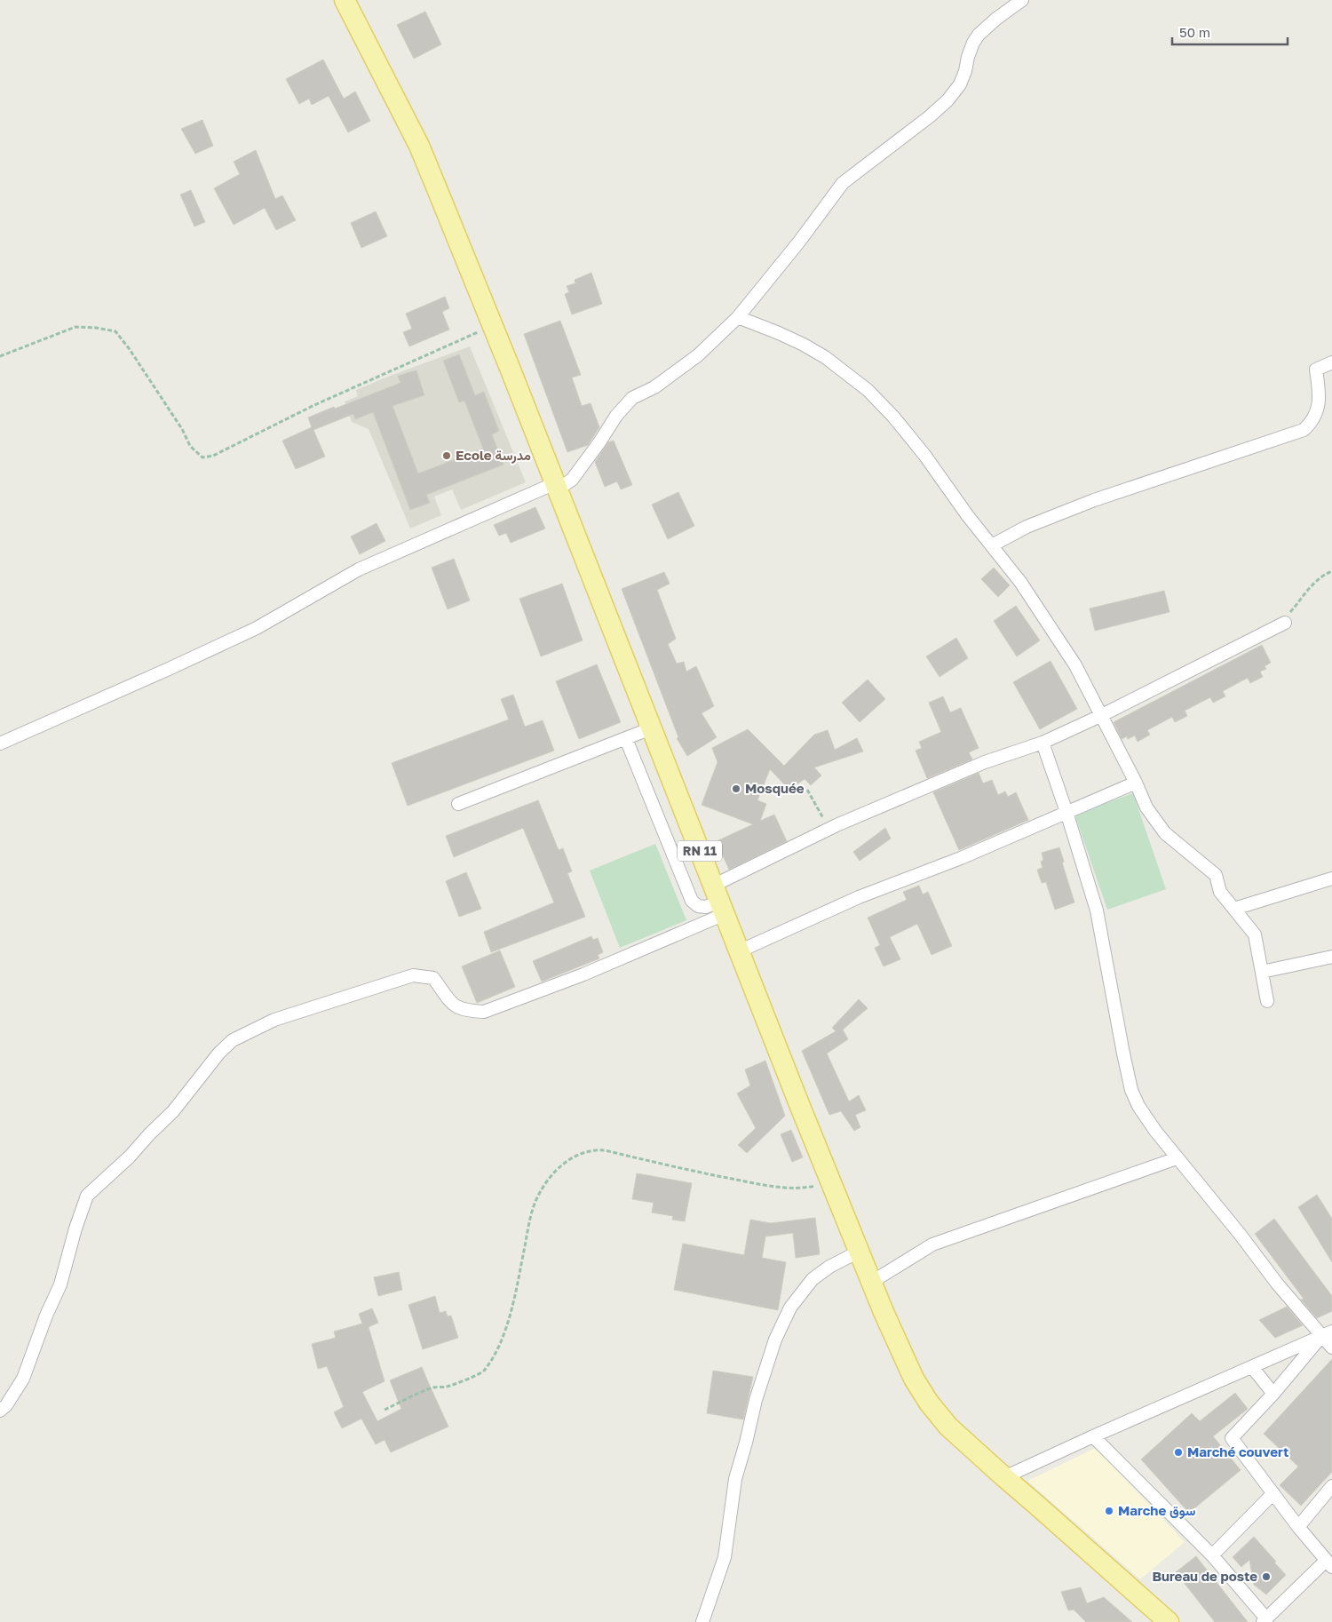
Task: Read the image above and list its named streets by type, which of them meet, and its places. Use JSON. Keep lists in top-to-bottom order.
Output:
{
  "streets": {
    "main road": ["RN 11"]
  },
  "places": [
    "Ecole مدرسة",
    "Mosquée",
    "Marché couvert",
    "Marche سوق",
    "Bureau de poste"
  ],
  "scale_bar": "50 m"
}
